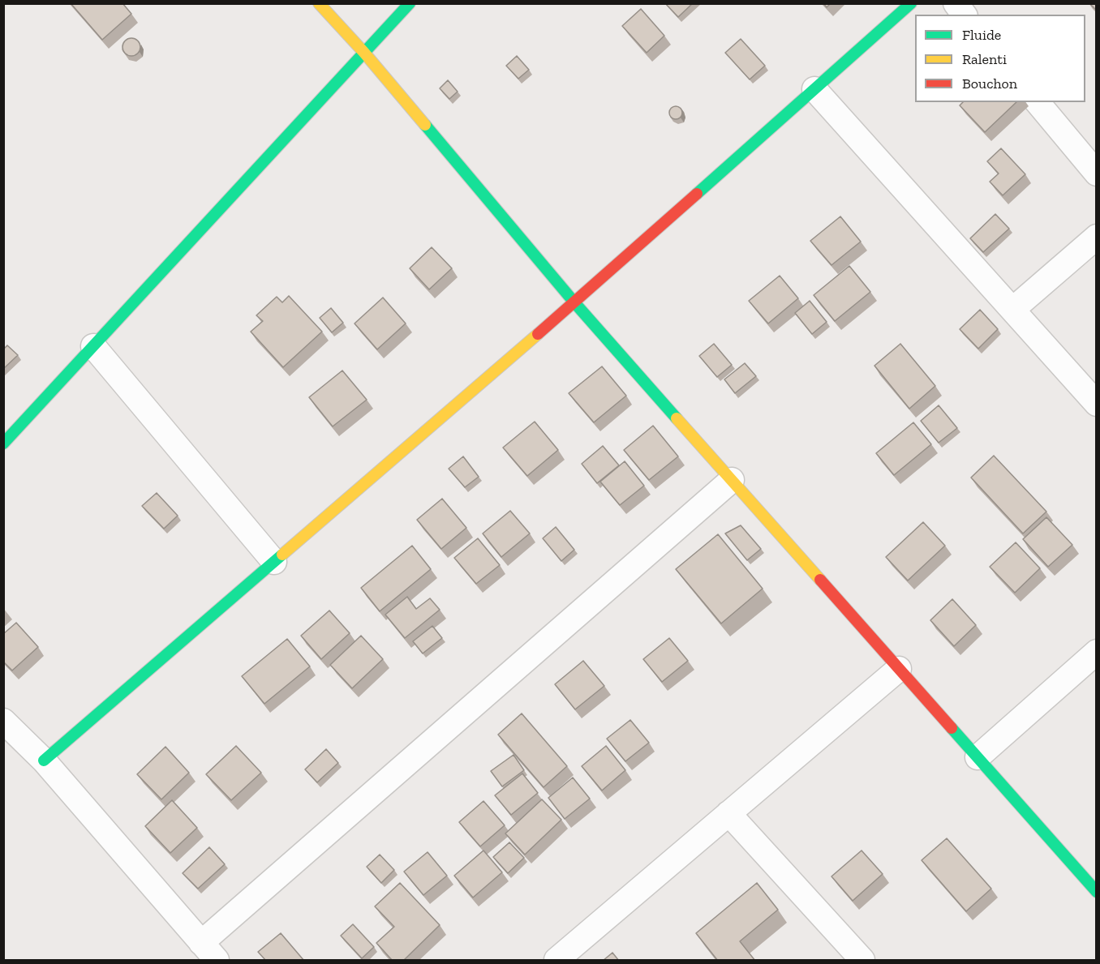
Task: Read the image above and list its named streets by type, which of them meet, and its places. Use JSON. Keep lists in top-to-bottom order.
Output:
{
  "legend": ["Fluide", "Ralenti", "Bouchon"]
}
